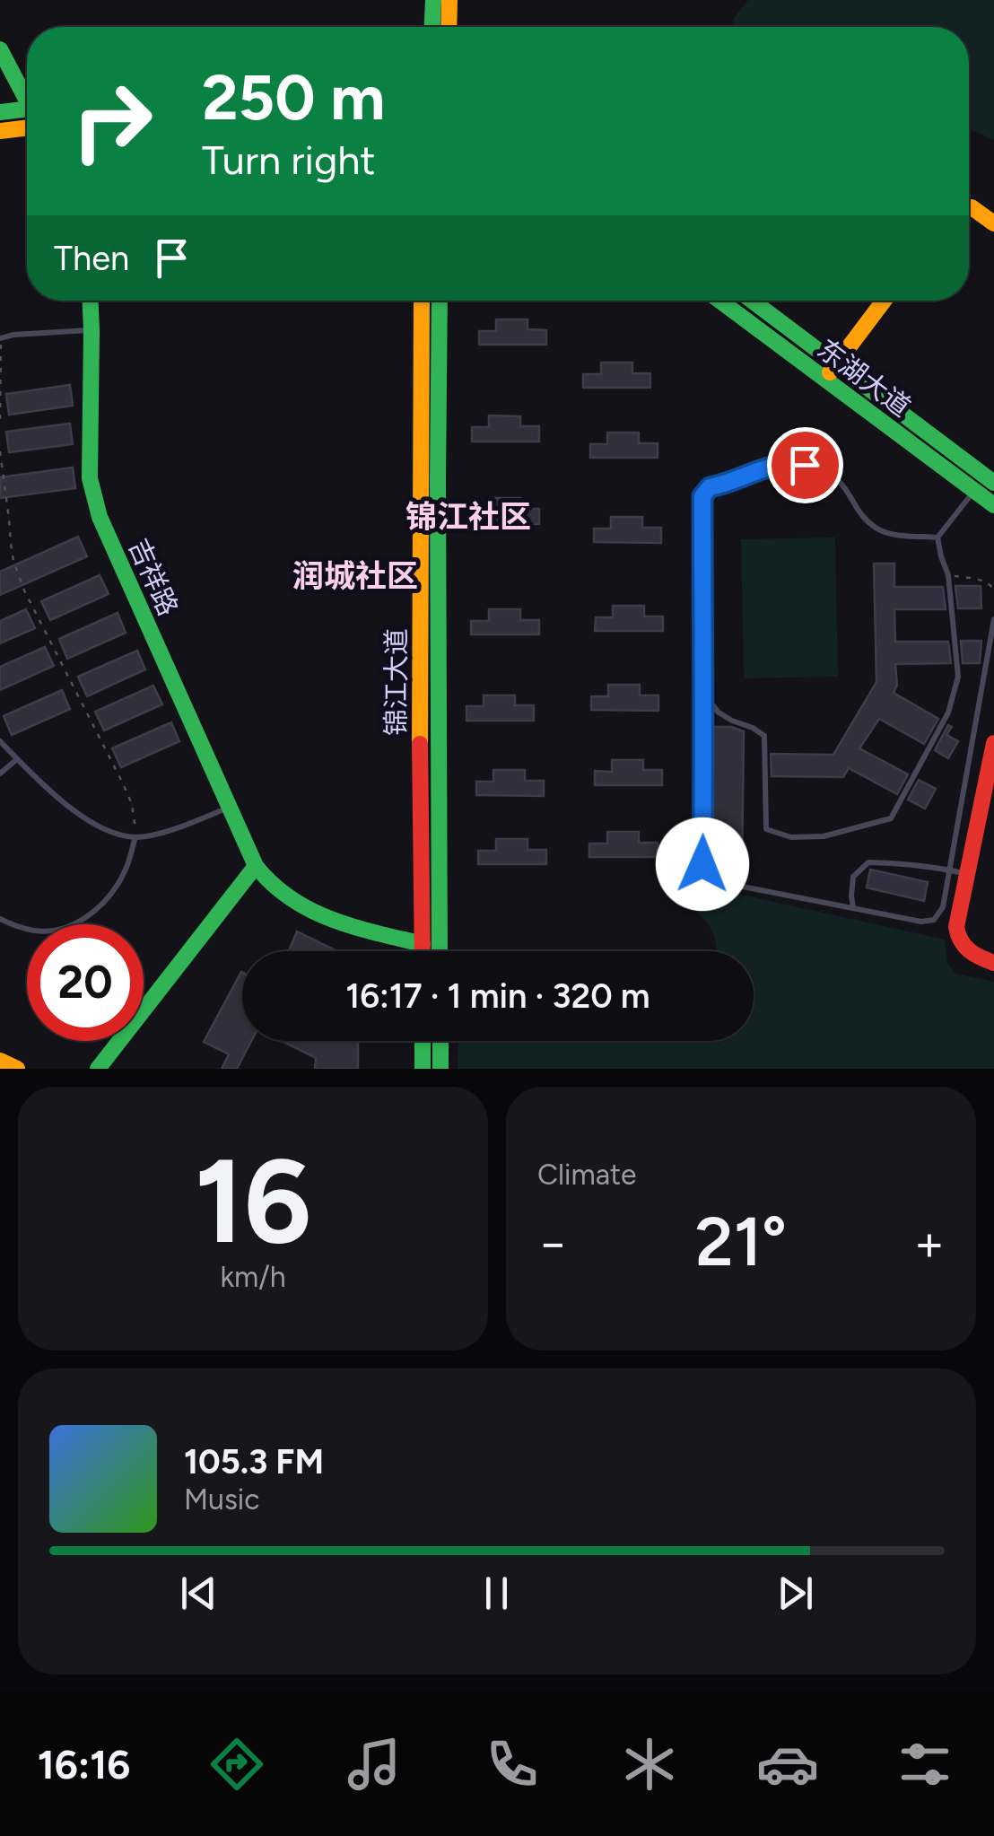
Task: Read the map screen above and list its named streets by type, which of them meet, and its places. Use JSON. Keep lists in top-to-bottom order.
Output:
{
  "streets": {
    "main road": ["东湖大道", "吉祥路", "锦江大道"]
  },
  "crossings": [
    ["吉祥路", "锦江大道"]
  ],
  "districts": ["锦江社区", "润城社区"],
  "page": {
    "turn": ["250 m", "Turn right"],
    "then": "Then",
    "limit": "20",
    "trip": "16:17 · 1 min · 320 m",
    "tile": [
      ["16", "km/h"],
      "Climate"
    ],
    "heat": ["−", "21°", "+"],
    "song": ["105.3 FM", "Music"],
    "tabs": "16:16"
  }
}
